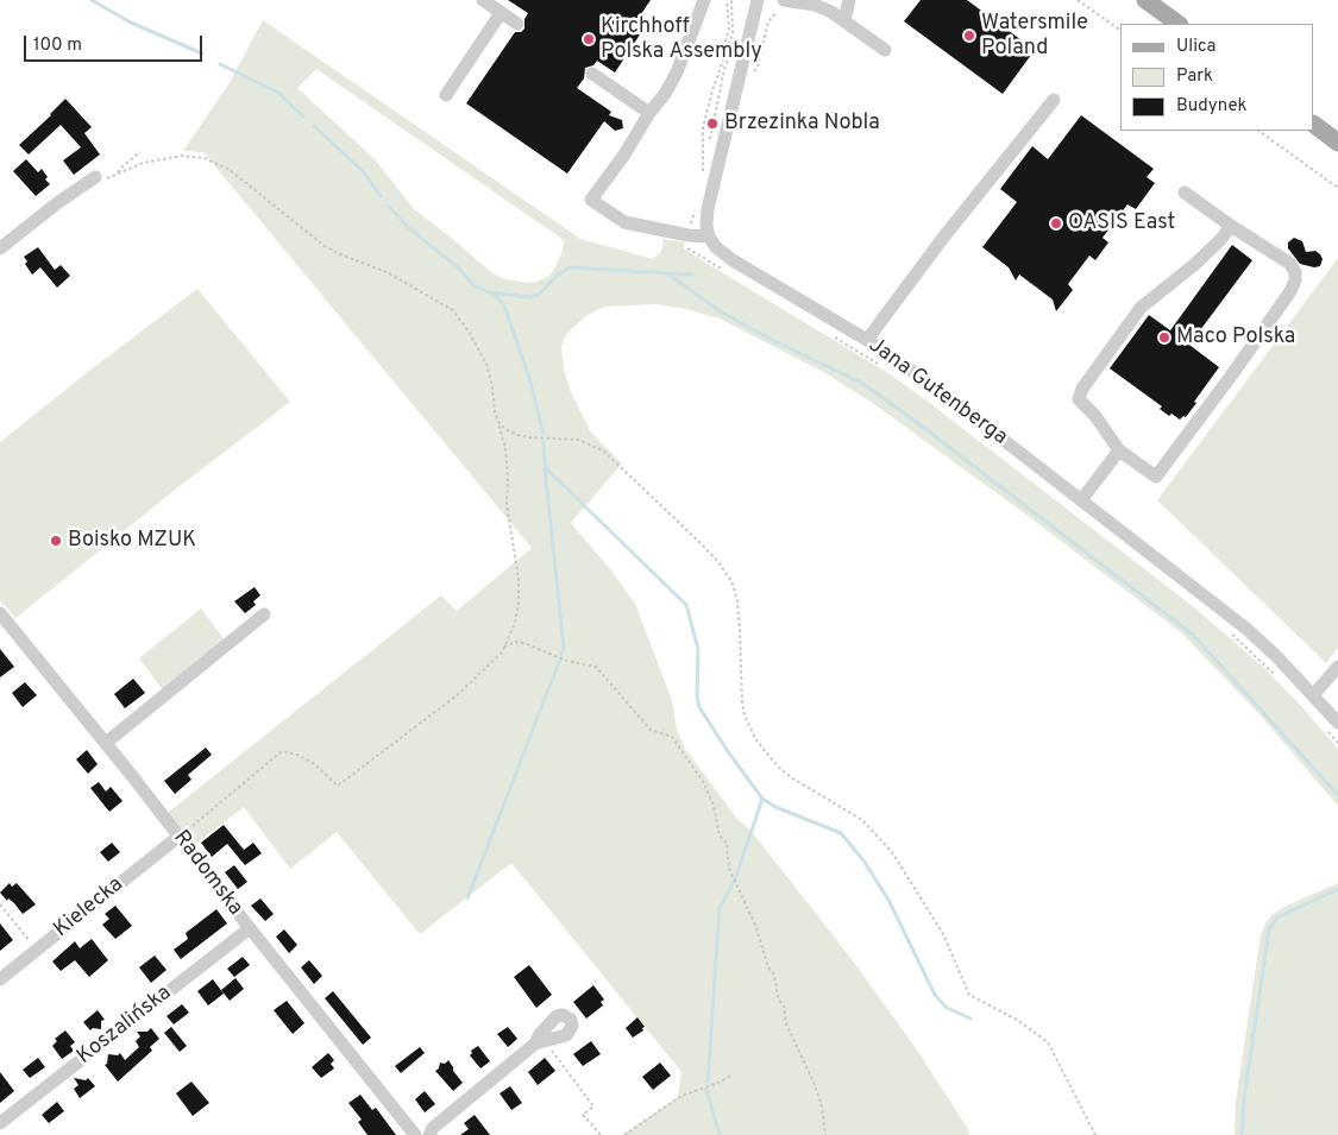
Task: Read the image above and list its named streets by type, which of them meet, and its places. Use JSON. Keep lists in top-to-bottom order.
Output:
{
  "streets": {
    "street": [
      "Jana Gutenberga",
      "Radomska",
      "Kielecka",
      "Koszalińska"
    ]
  },
  "crossings": [
    ["Radomska", "Kielecka"],
    ["Radomska", "Koszalińska"]
  ],
  "places": [
    "Watersmile Poland",
    "Kirchhoff Polska Assembly",
    "Brzezinka Nobla",
    "OASIS East",
    "Maco Polska",
    "Boisko MZUK"
  ],
  "legend": ["Ulica", "Park", "Budynek"],
  "scale_bar": "100 m"
}
